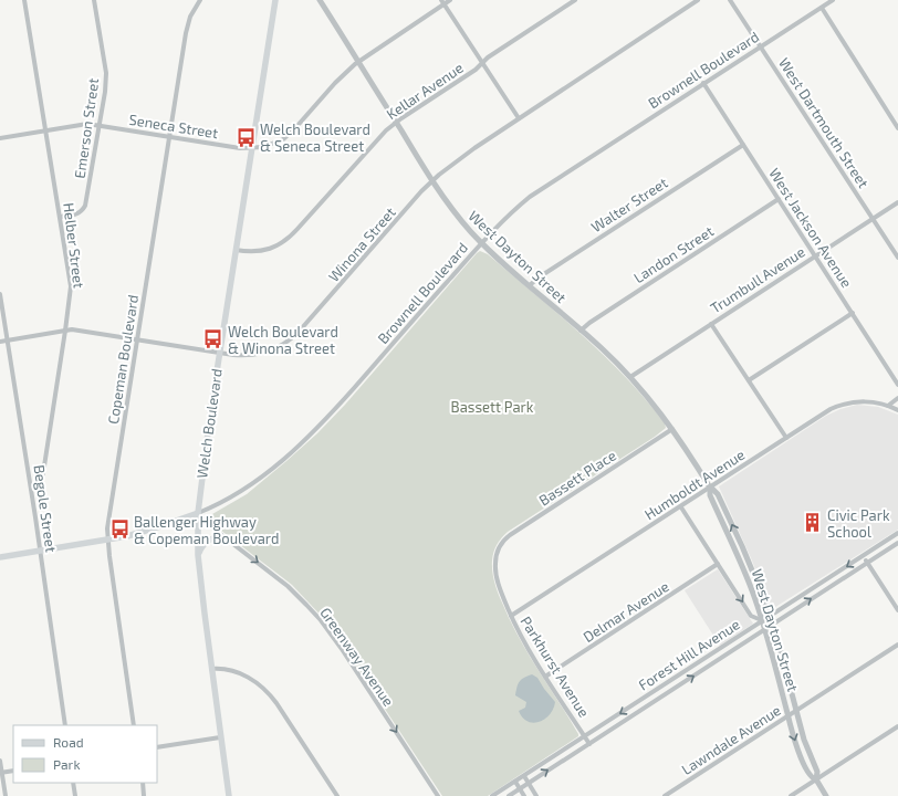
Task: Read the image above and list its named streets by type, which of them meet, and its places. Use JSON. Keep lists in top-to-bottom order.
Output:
{
  "streets": {
    "main road": ["Welch Boulevard"],
    "street": [
      "Brownell Boulevard",
      "Kellar Avenue",
      "West Dartmouth Street",
      "Seneca Street",
      "Emerson Street",
      "Walter Street",
      "West Jackson Avenue",
      "Winona Street",
      "Helber Street",
      "Landon Street",
      "West Dayton Street",
      "Trumbull Avenue",
      "Copeman Boulevard",
      "Bassett Place",
      "Humboldt Avenue",
      "Begole Street",
      "Delmar Avenue",
      "Forest Hill Avenue",
      "Greenway Avenue",
      "Parkhurst Avenue",
      "Lawndale Avenue"
    ]
  },
  "crossings": [
    ["Brownell Boulevard", "West Dartmouth Street"],
    ["Brownell Boulevard", "West Jackson Avenue"],
    ["Brownell Boulevard", "West Dayton Street"],
    ["Brownell Boulevard", "Welch Boulevard"],
    ["Brownell Boulevard", "Greenway Avenue"],
    ["Kellar Avenue", "West Dayton Street"],
    ["Kellar Avenue", "Welch Boulevard"],
    ["West Dartmouth Street", "Trumbull Avenue"],
    ["Seneca Street", "Emerson Street"],
    ["Seneca Street", "Helber Street"],
    ["Seneca Street", "West Dayton Street"],
    ["Seneca Street", "Copeman Boulevard"],
    ["Seneca Street", "Welch Boulevard"],
    ["Emerson Street", "Helber Street"],
    ["Walter Street", "West Jackson Avenue"],
    ["Walter Street", "West Dayton Street"],
    ["West Jackson Avenue", "Landon Street"],
    ["West Jackson Avenue", "Trumbull Avenue"],
    ["Winona Street", "Helber Street"],
    ["Winona Street", "West Dayton Street"],
    ["Winona Street", "Copeman Boulevard"],
    ["Winona Street", "Welch Boulevard"],
    ["Winona Street", "Begole Street"],
    ["Helber Street", "Begole Street"],
    ["Landon Street", "West Dayton Street"],
    ["West Dayton Street", "Trumbull Avenue"],
    ["West Dayton Street", "Bassett Place"],
    ["West Dayton Street", "Humboldt Avenue"],
    ["West Dayton Street", "Forest Hill Avenue"],
    ["West Dayton Street", "Lawndale Avenue"],
    ["Welch Boulevard", "Greenway Avenue"],
    ["Bassett Place", "Parkhurst Avenue"],
    ["Humboldt Avenue", "Parkhurst Avenue"],
    ["Delmar Avenue", "Parkhurst Avenue"],
    ["Forest Hill Avenue", "Parkhurst Avenue"]
  ],
  "one_way": ["Greenway Avenue"],
  "parks": ["Bassett Park"],
  "places": {
    "bus stop": ["Welch Boulevard & Seneca Street", "Welch Boulevard & Winona Street", "Ballenger Highway & Copeman Boulevard"],
    "building": ["Civic Park School"]
  },
  "legend": ["Road", "Park"]
}
